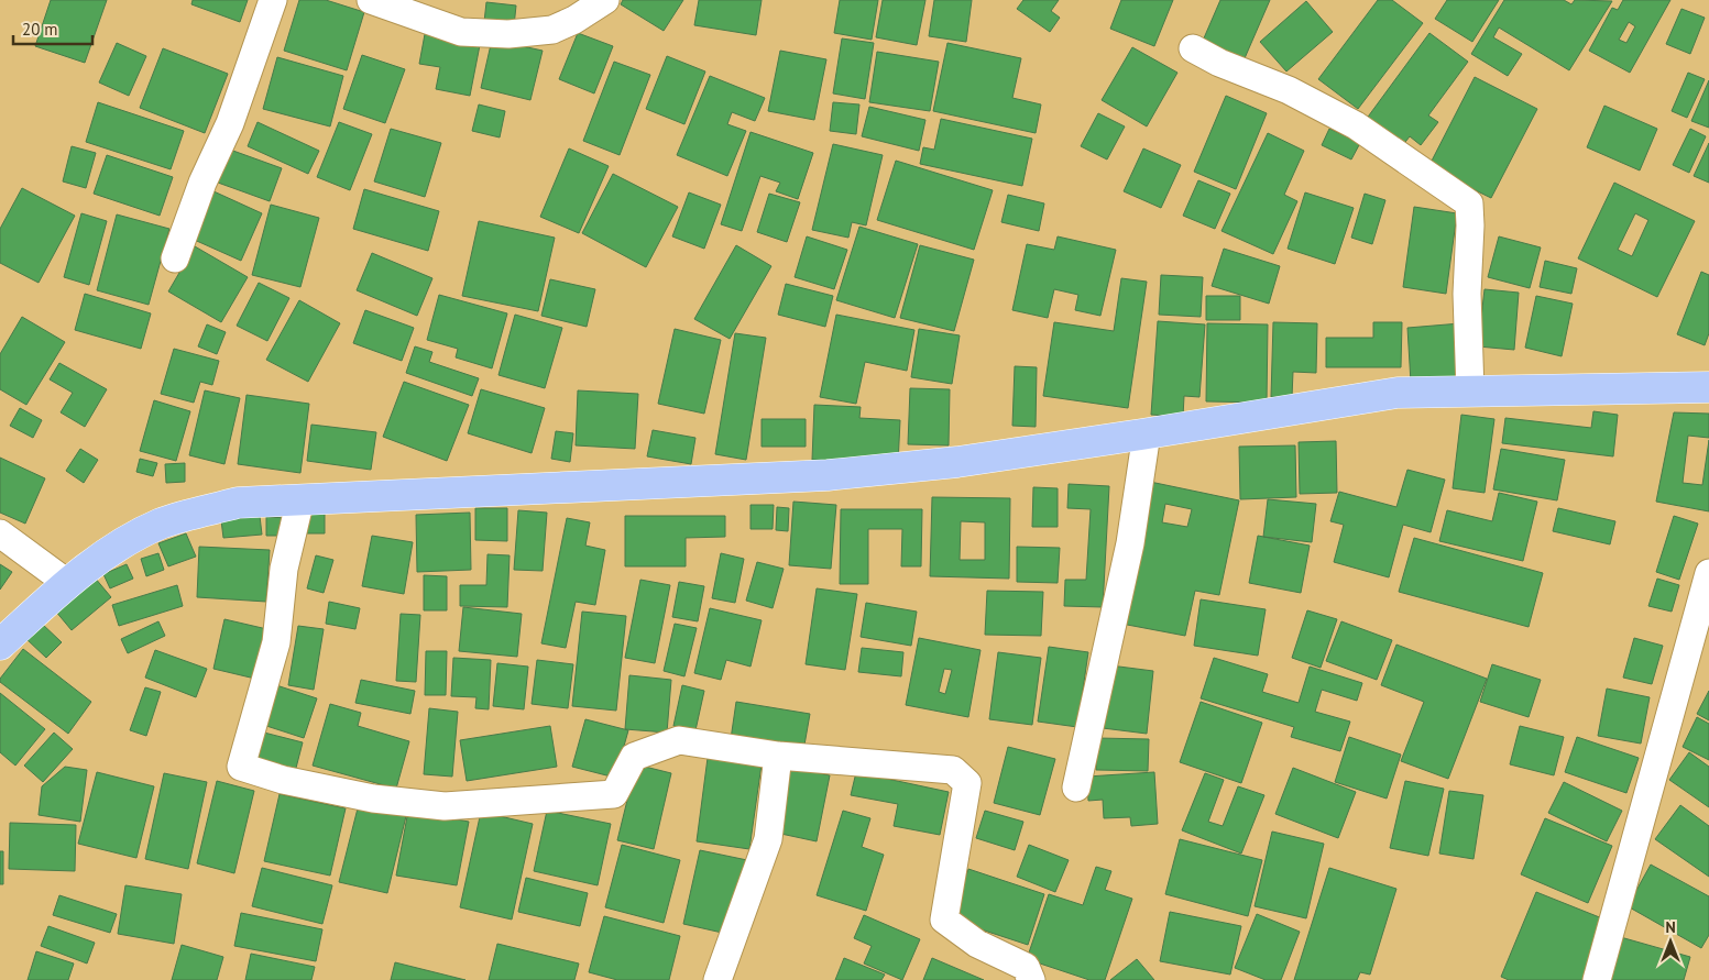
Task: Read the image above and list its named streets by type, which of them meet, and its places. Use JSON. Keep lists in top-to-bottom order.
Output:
{
  "scale_bar": "20 m",
  "north": "top"
}
